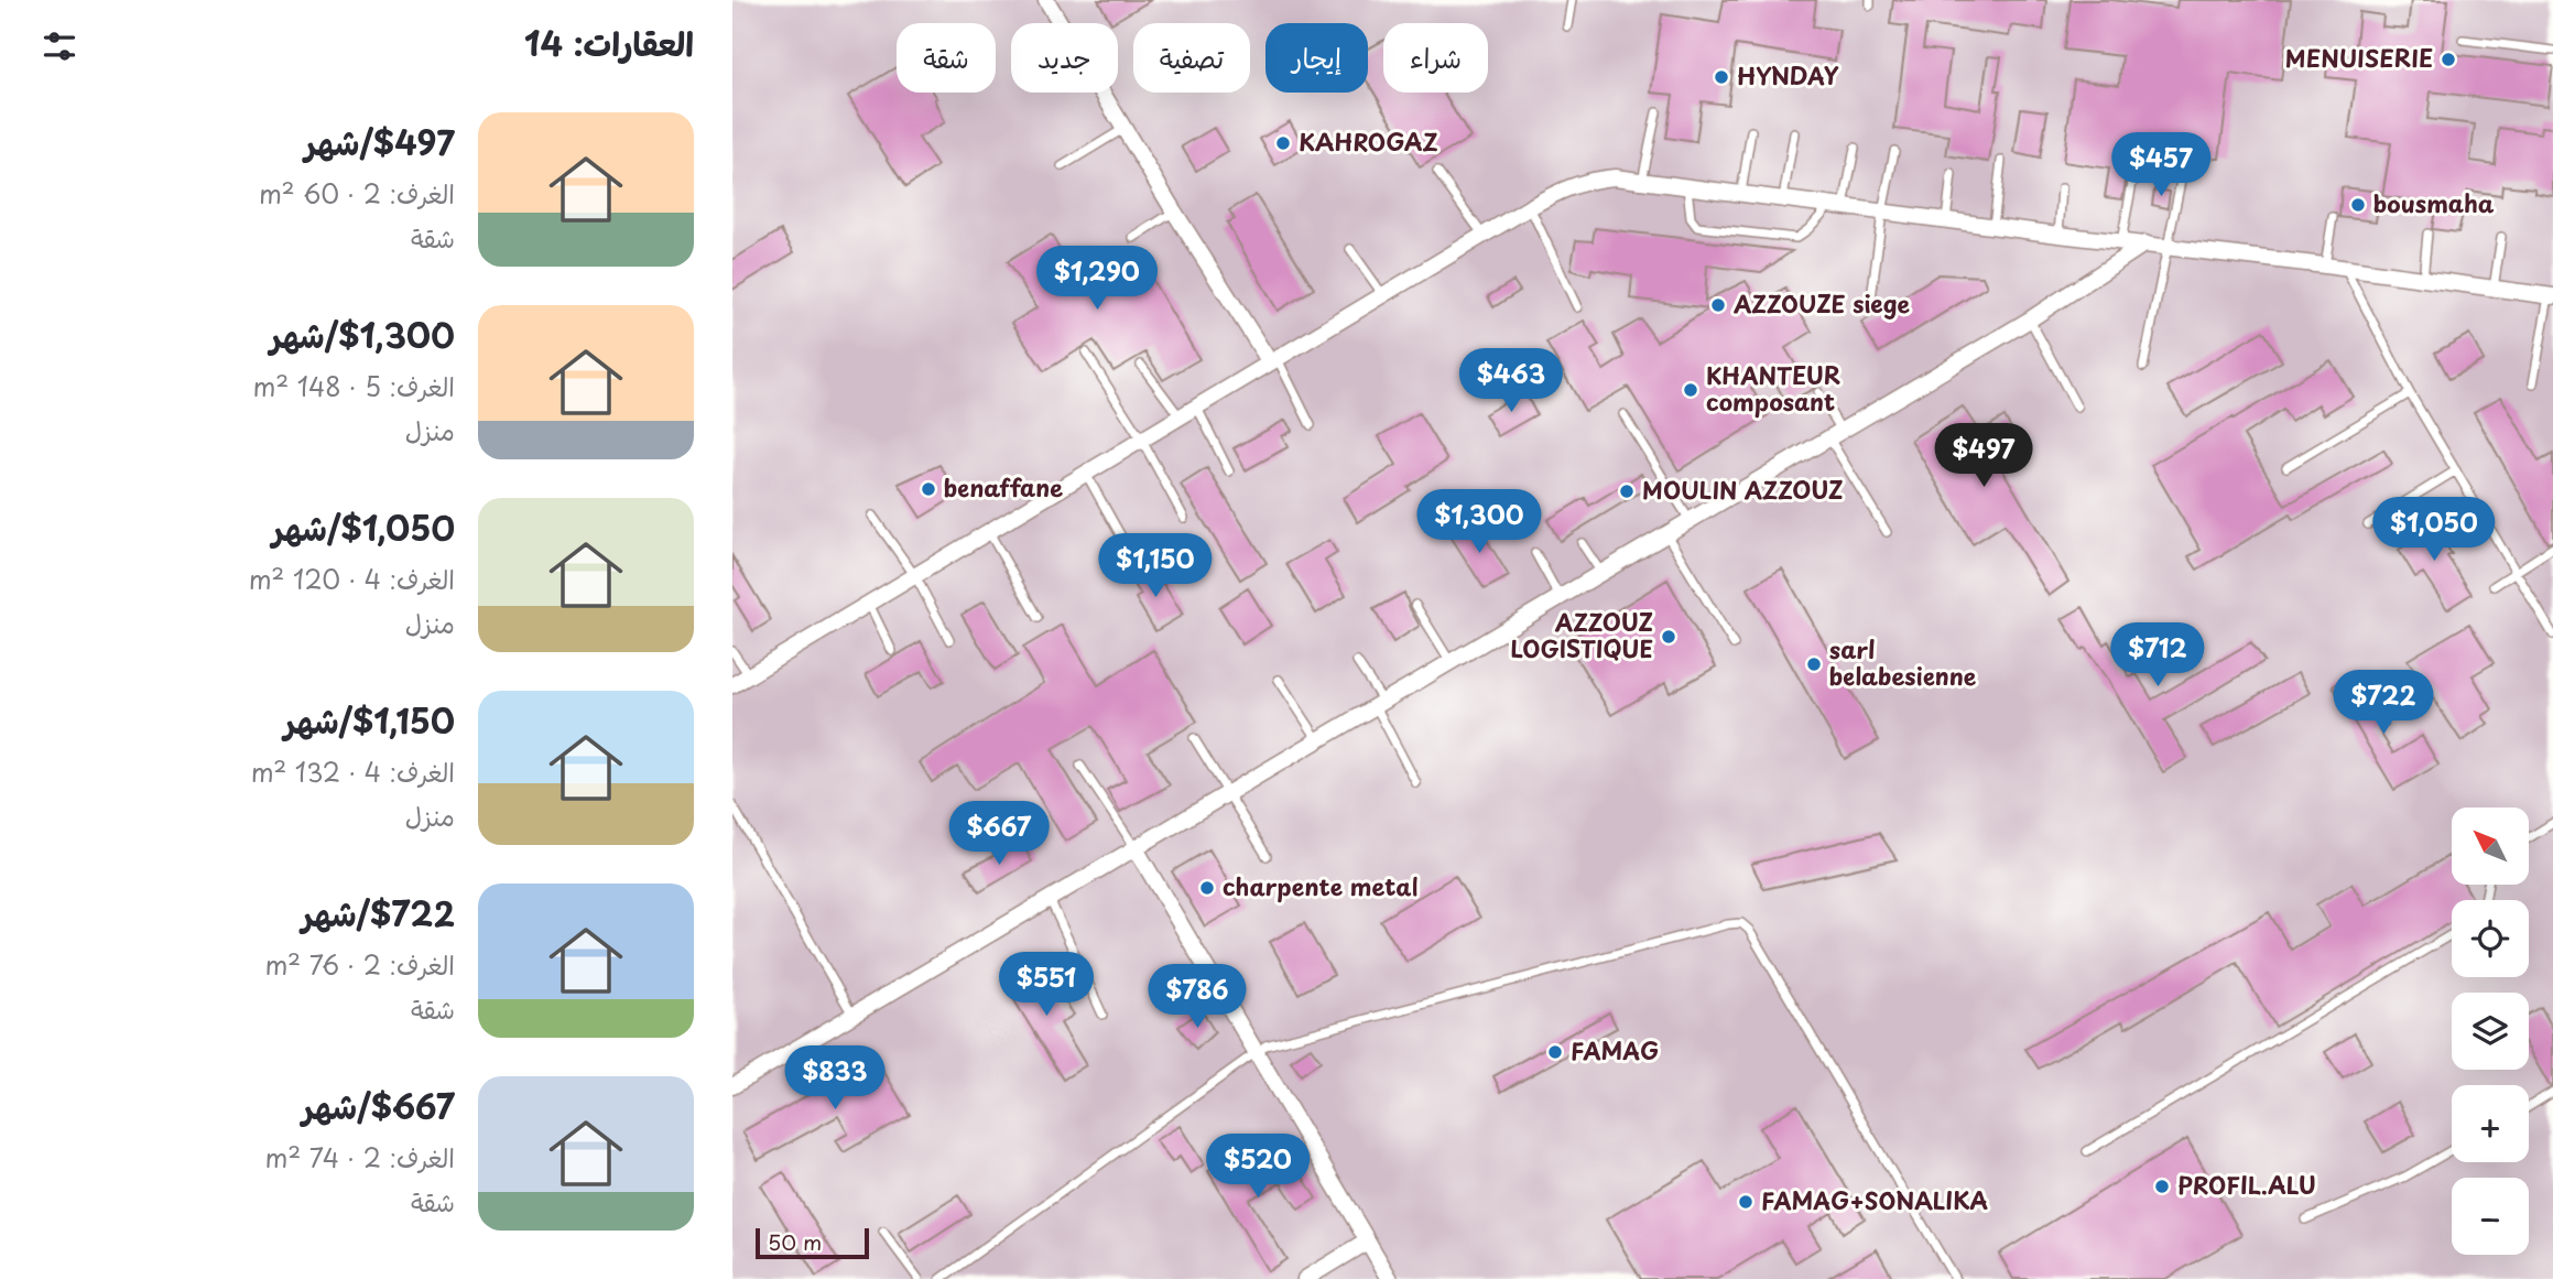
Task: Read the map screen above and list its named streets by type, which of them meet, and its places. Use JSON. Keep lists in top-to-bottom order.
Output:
{
  "places": [
    "MENUISERIE",
    "HYNDAY",
    "KAHROGAZ",
    "bousmaha",
    "AZZOUZE siege",
    "KHANTEUR composant",
    "benaffane",
    "MOULIN AZZOUZ",
    "AZZOUZ LOGISTIQUE",
    "sarl belabesienne",
    "charpente metal",
    "FAMAG",
    "PROFIL.ALU",
    "FAMAG+SONALIKA"
  ],
  "scale_bar": "50 m",
  "north": "top left",
  "page": {
    "heading": "العقارات: 14",
    "chip": [
      "شراء",
      "إيجار",
      "تصفية",
      "جديد",
      "شقة"
    ],
    "list": [
      {
        "name": "$497/شهر",
        "note": "الغرف: 2 · 60 m² · شقة"
      },
      {
        "name": "$1,300/شهر",
        "note": "الغرف: 5 · 148 m² · منزل"
      },
      {
        "name": "$1,050/شهر",
        "note": "الغرف: 4 · 120 m² · منزل"
      },
      {
        "name": "$1,150/شهر",
        "note": "الغرف: 4 · 132 m² · منزل"
      },
      {
        "name": "$722/شهر",
        "note": "الغرف: 2 · 76 m² · شقة"
      },
      {
        "name": "$667/شهر",
        "note": "الغرف: 2 · 74 m² · شقة"
      }
    ],
    "price": [
      "$457",
      "$1,290",
      "$463",
      "$497",
      "$1,300",
      "$1,050",
      "$1,150",
      "$712",
      "$722",
      "$667",
      "$551",
      "$786",
      "$833",
      "$520"
    ],
    "map_buttons": ["+", "−"],
    "scale": "50 m"
  }
}
